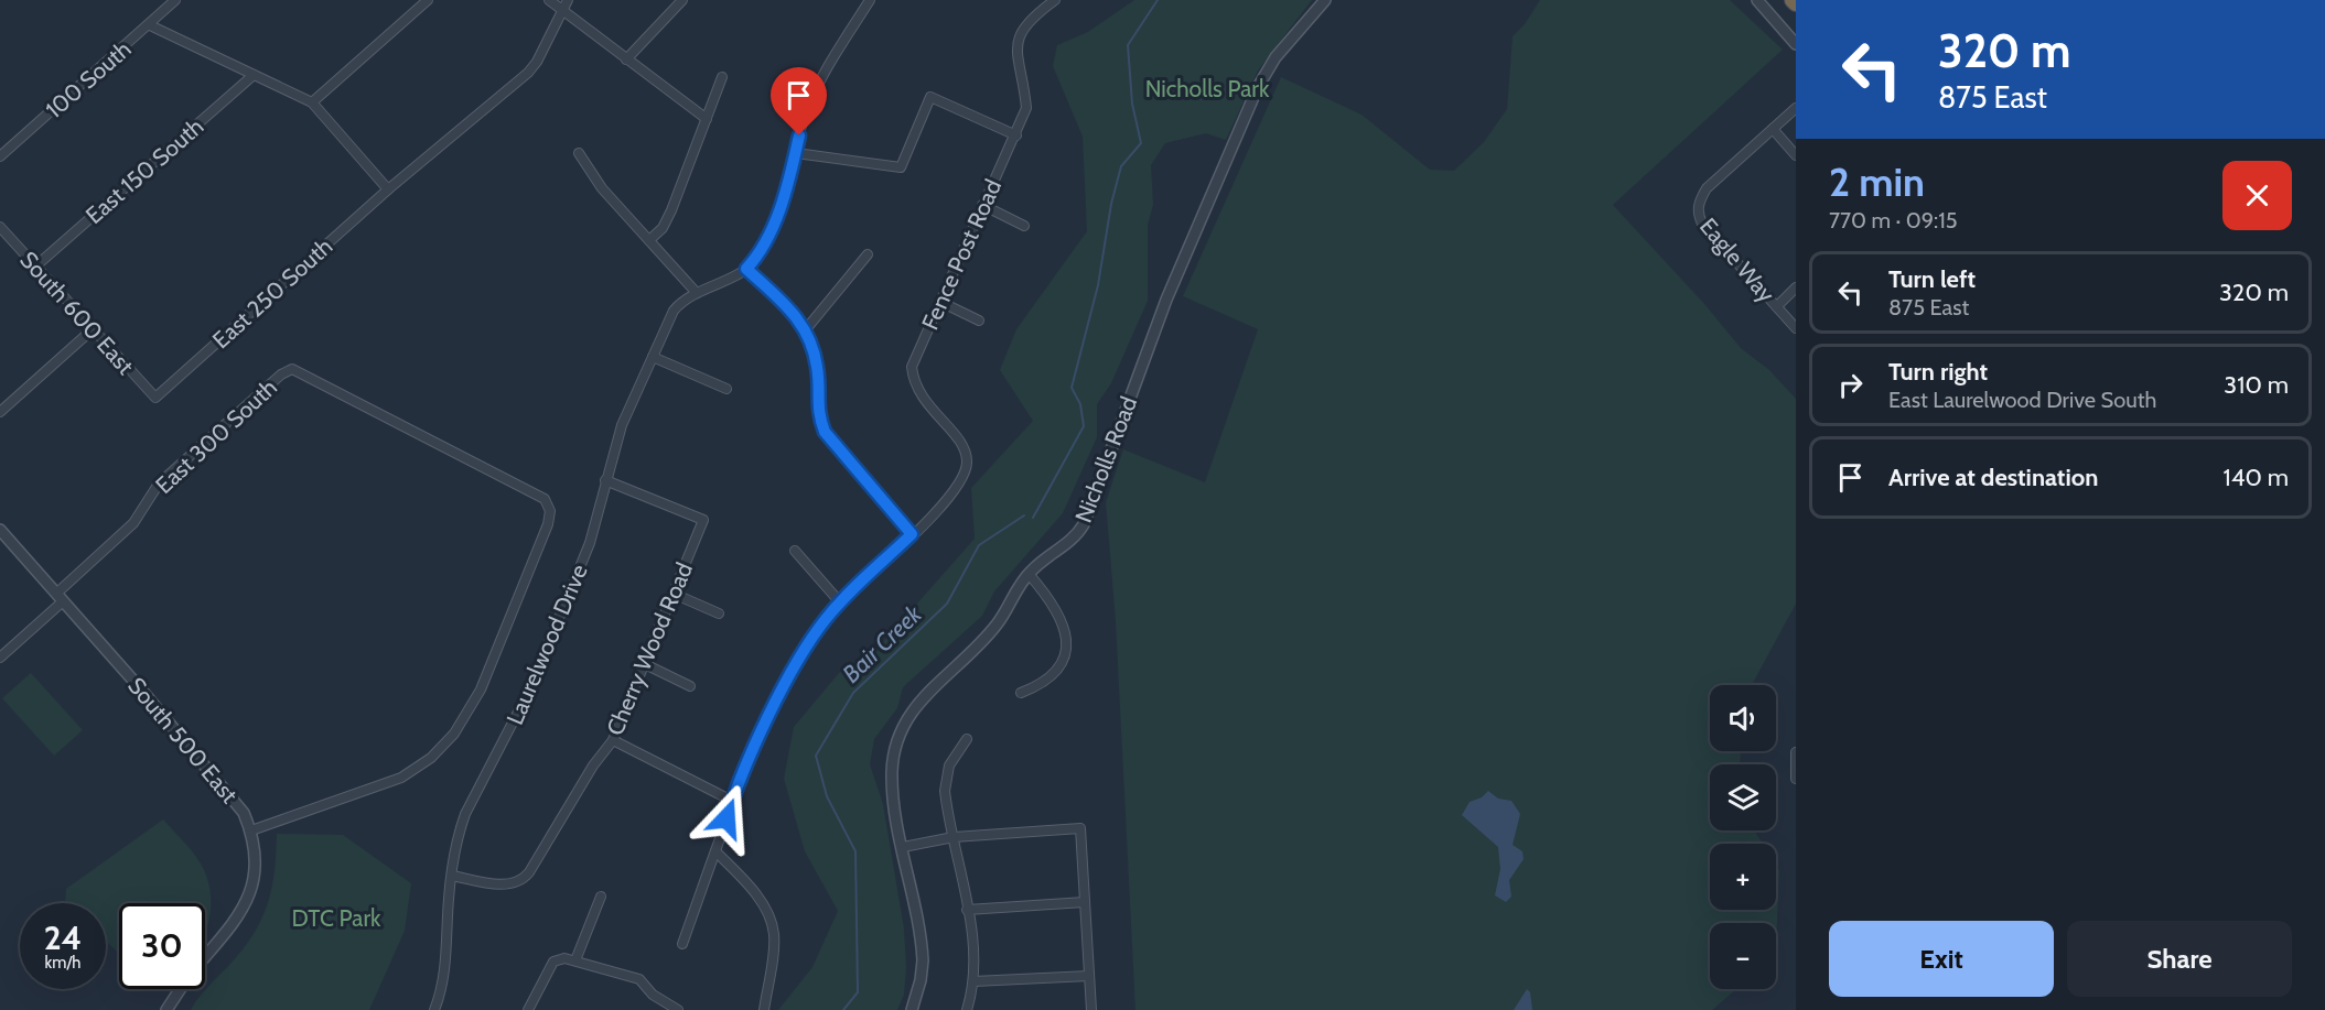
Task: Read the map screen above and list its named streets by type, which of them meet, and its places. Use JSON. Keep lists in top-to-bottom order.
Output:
{
  "streets": {
    "street": [
      "100 South",
      "East 150 South",
      "Fence Post Road",
      "Eagle Way",
      "East 250 South",
      "South 600 East",
      "East 300 South",
      "Nicholls Road",
      "Laurelwood Drive",
      "Cherry Wood Road",
      "South 500 East"
    ]
  },
  "crossings": [
    ["East 150 South", "South 600 East"],
    ["East 250 South", "South 600 East"],
    ["East 300 South", "South 500 East"],
    ["Laurelwood Drive", "Cherry Wood Road"]
  ],
  "water": ["Bair Creek"],
  "parks": ["Nicholls Park", "DTC Park"],
  "page": {
    "turn": ["320 m", "875 East"],
    "heading": ["2 min", "770 m · 09:15"],
    "list": [
      {
        "name": "Turn left",
        "note": "875 East",
        "value": "320 m"
      },
      {
        "name": "Turn right",
        "note": "East Laurelwood Drive South",
        "value": "310 m"
      },
      {
        "name": "Arrive at destination",
        "value": "140 m"
      }
    ],
    "map_buttons": ["+", "−"],
    "speed": "24 km/h",
    "limit": "30",
    "buttons": ["Exit", "Share"]
  }
}
